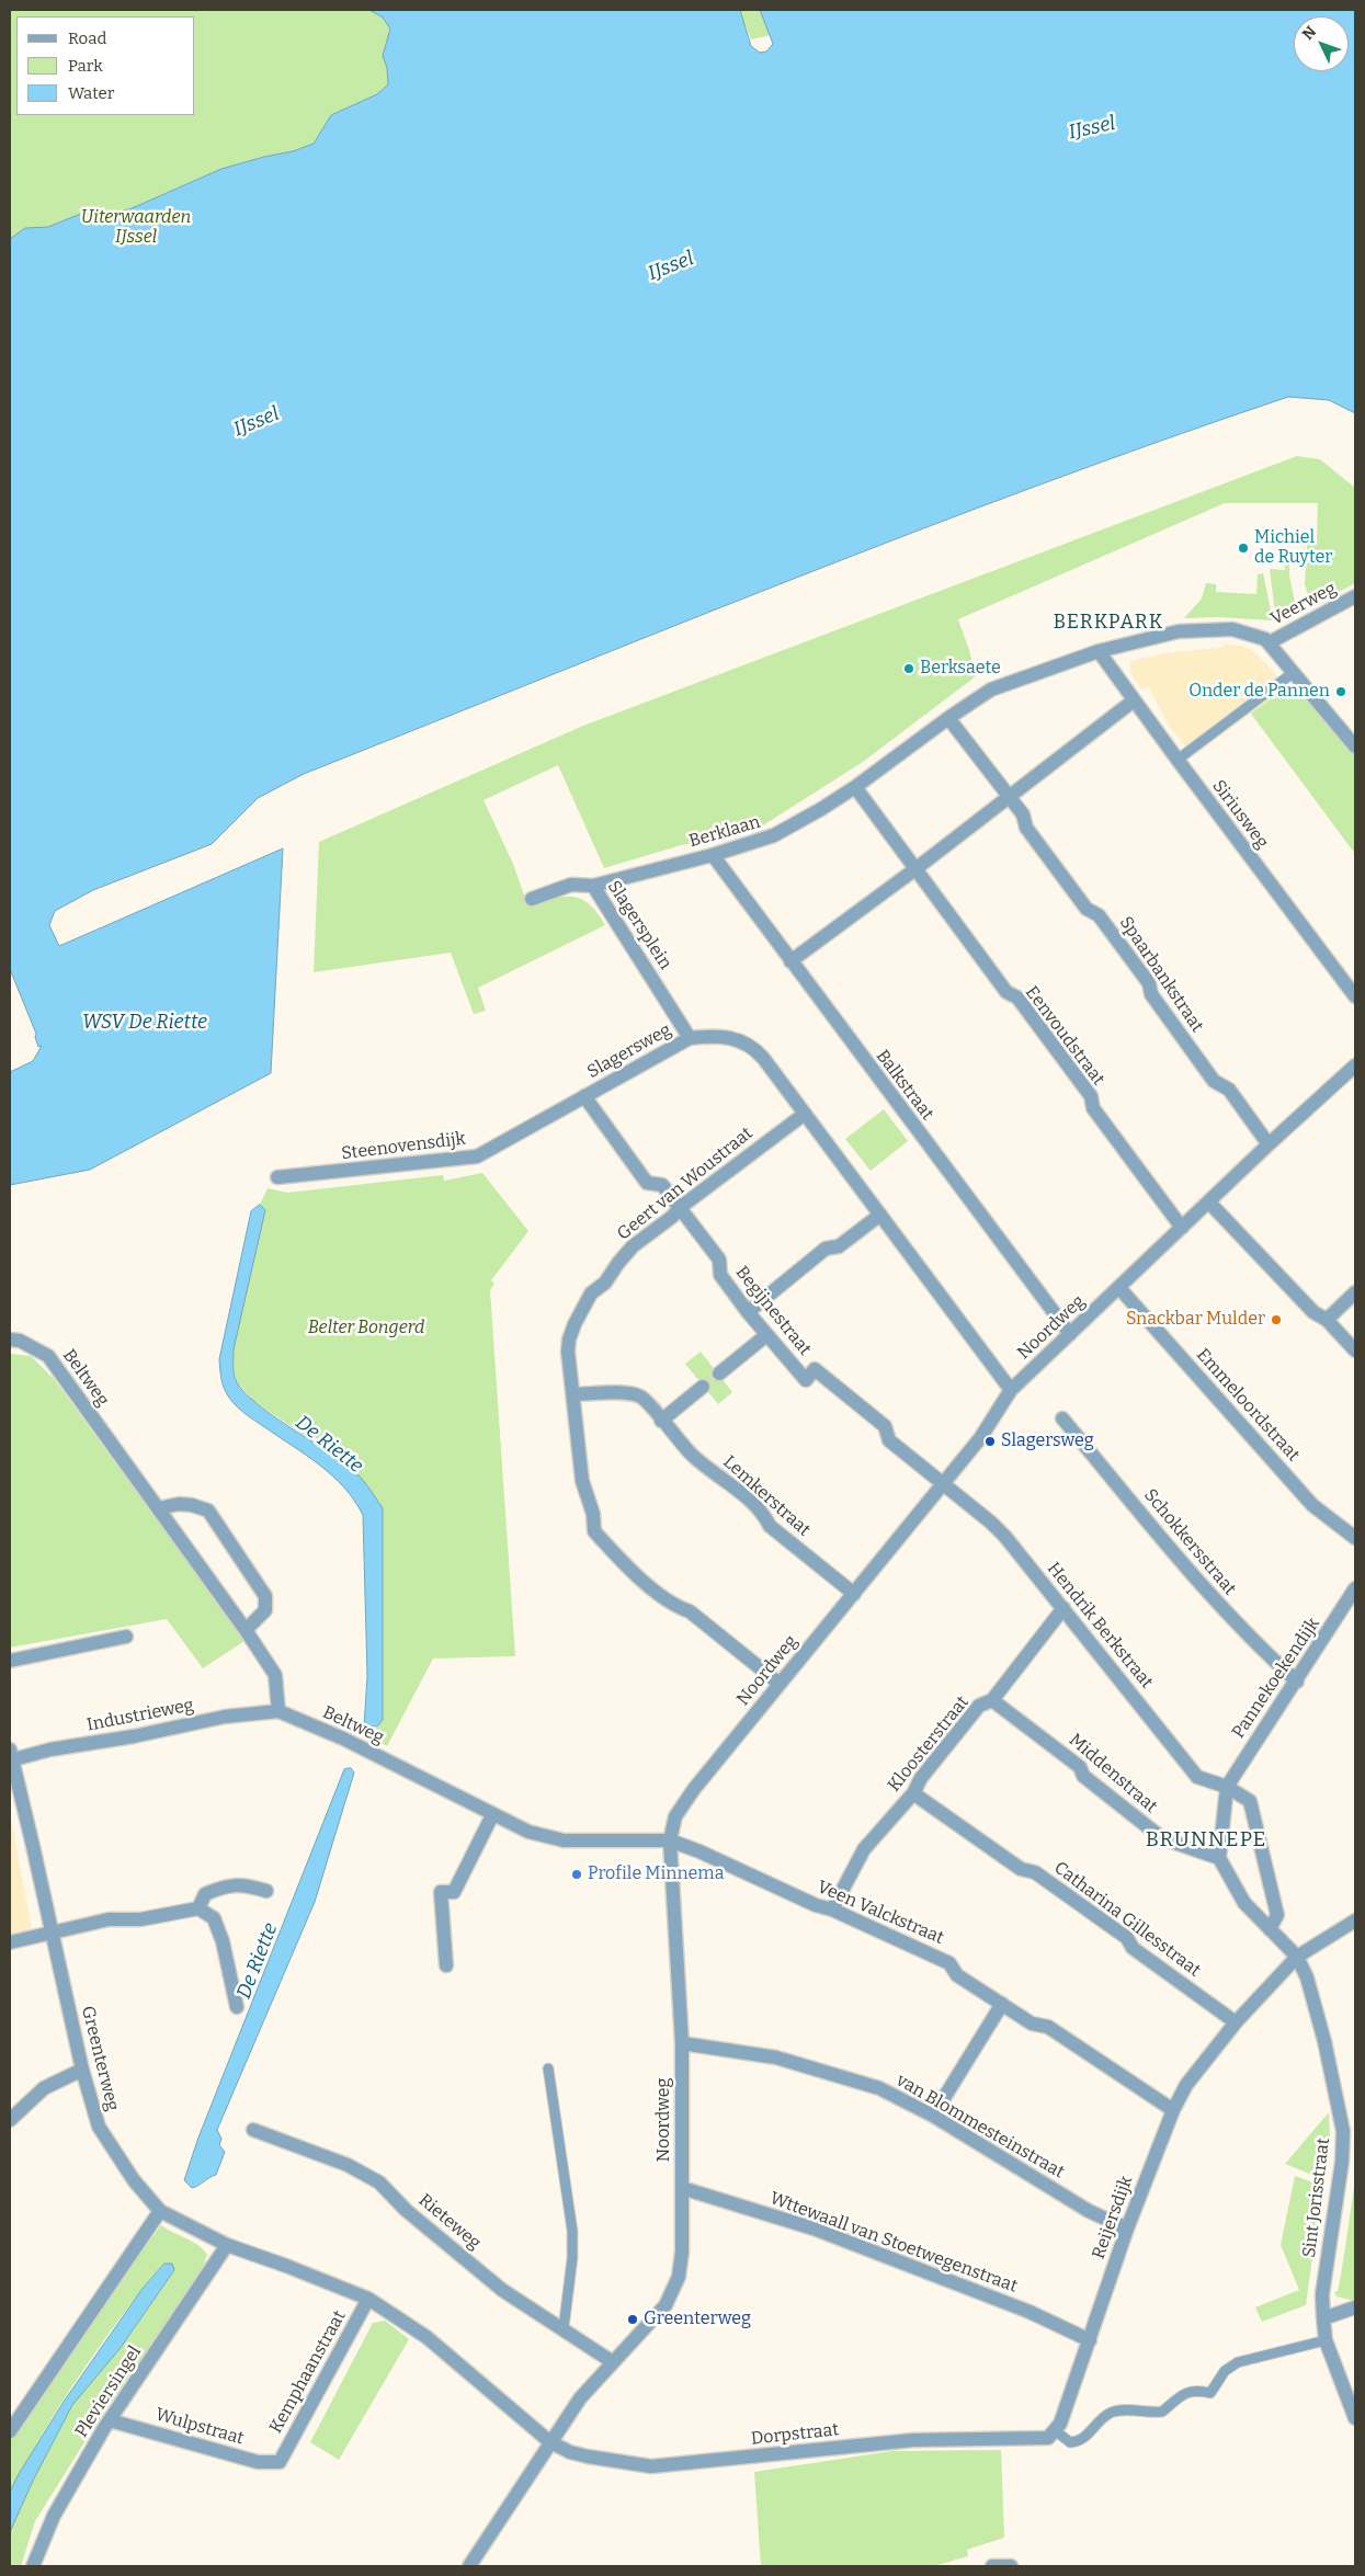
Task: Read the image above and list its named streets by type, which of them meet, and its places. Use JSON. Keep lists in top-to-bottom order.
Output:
{
  "streets": {
    "street": [
      "Veerweg",
      "Siriusweg",
      "Berklaan",
      "Slagersplein",
      "Spaarbankstraat",
      "Eenvoudstraat",
      "Slagersweg",
      "Balkstraat",
      "Steenovensdijk",
      "Geert van Woustraat",
      "Begijnestraat",
      "Noordweg",
      "Beltweg",
      "Emmeloordstraat",
      "Lemkerstraat",
      "Schokkersstraat",
      "Hendrik Berkstraat",
      "Pannekoekendijk",
      "Industrieweg",
      "Kloosterstraat",
      "Middenstraat",
      "Veen Valckstraat",
      "Catharina Gillesstraat",
      "Greenterweg",
      "van Blommesteinstraat",
      "Sint Jorisstraat",
      "Reijersdijk",
      "Rieteweg",
      "Wttewaall van Stoetwegenstraat",
      "Kemphaanstraat",
      "Pleviersingel",
      "Wulpstraat",
      "Dorpstraat"
    ]
  },
  "crossings": [
    ["Veerweg", "Berklaan"],
    ["Siriusweg", "Berklaan"],
    ["Berklaan", "Slagersplein"],
    ["Berklaan", "Balkstraat"],
    ["Slagersplein", "Slagersweg"],
    ["Spaarbankstraat", "Noordweg"],
    ["Eenvoudstraat", "Noordweg"],
    ["Slagersweg", "Steenovensdijk"],
    ["Slagersweg", "Geert van Woustraat"],
    ["Slagersweg", "Begijnestraat"],
    ["Slagersweg", "Noordweg"],
    ["Balkstraat", "Noordweg"],
    ["Steenovensdijk", "Begijnestraat"],
    ["Geert van Woustraat", "Begijnestraat"],
    ["Geert van Woustraat", "Noordweg"],
    ["Geert van Woustraat", "Lemkerstraat"],
    ["Begijnestraat", "Noordweg"],
    ["Begijnestraat", "Hendrik Berkstraat"],
    ["Noordweg", "Beltweg"],
    ["Noordweg", "Emmeloordstraat"],
    ["Noordweg", "Lemkerstraat"],
    ["Noordweg", "Hendrik Berkstraat"],
    ["Noordweg", "Veen Valckstraat"],
    ["Noordweg", "Greenterweg"],
    ["Noordweg", "van Blommesteinstraat"],
    ["Noordweg", "Rieteweg"],
    ["Noordweg", "Wttewaall van Stoetwegenstraat"],
    ["Noordweg", "Dorpstraat"],
    ["Beltweg", "Industrieweg"],
    ["Beltweg", "Veen Valckstraat"],
    ["Schokkersstraat", "Pannekoekendijk"],
    ["Hendrik Berkstraat", "Pannekoekendijk"],
    ["Hendrik Berkstraat", "Kloosterstraat"],
    ["Industrieweg", "Greenterweg"],
    ["Kloosterstraat", "Middenstraat"],
    ["Kloosterstraat", "Veen Valckstraat"],
    ["Kloosterstraat", "Catharina Gillesstraat"],
    ["Veen Valckstraat", "Reijersdijk"],
    ["Catharina Gillesstraat", "Reijersdijk"],
    ["Greenterweg", "Kemphaanstraat"],
    ["Greenterweg", "Pleviersingel"],
    ["Greenterweg", "Dorpstraat"],
    ["van Blommesteinstraat", "Reijersdijk"],
    ["Sint Jorisstraat", "Reijersdijk"],
    ["Reijersdijk", "Wttewaall van Stoetwegenstraat"],
    ["Reijersdijk", "Dorpstraat"],
    ["Kemphaanstraat", "Wulpstraat"],
    ["Pleviersingel", "Wulpstraat"]
  ],
  "districts": ["BERKPARK", "BRUNNEPE"],
  "water": ["IJssel", "WSV De Riette", "De Riette"],
  "parks": ["Uiterwaarden IJssel", "Belter Bongerd"],
  "places": [
    "Michiel de Ruyter",
    "Berksaete",
    "Onder de Pannen",
    "Snackbar Mulder",
    "Slagersweg",
    "Profile Minnema",
    "Greenterweg"
  ],
  "legend": ["Road", "Park", "Water"],
  "north": "top left"
}
